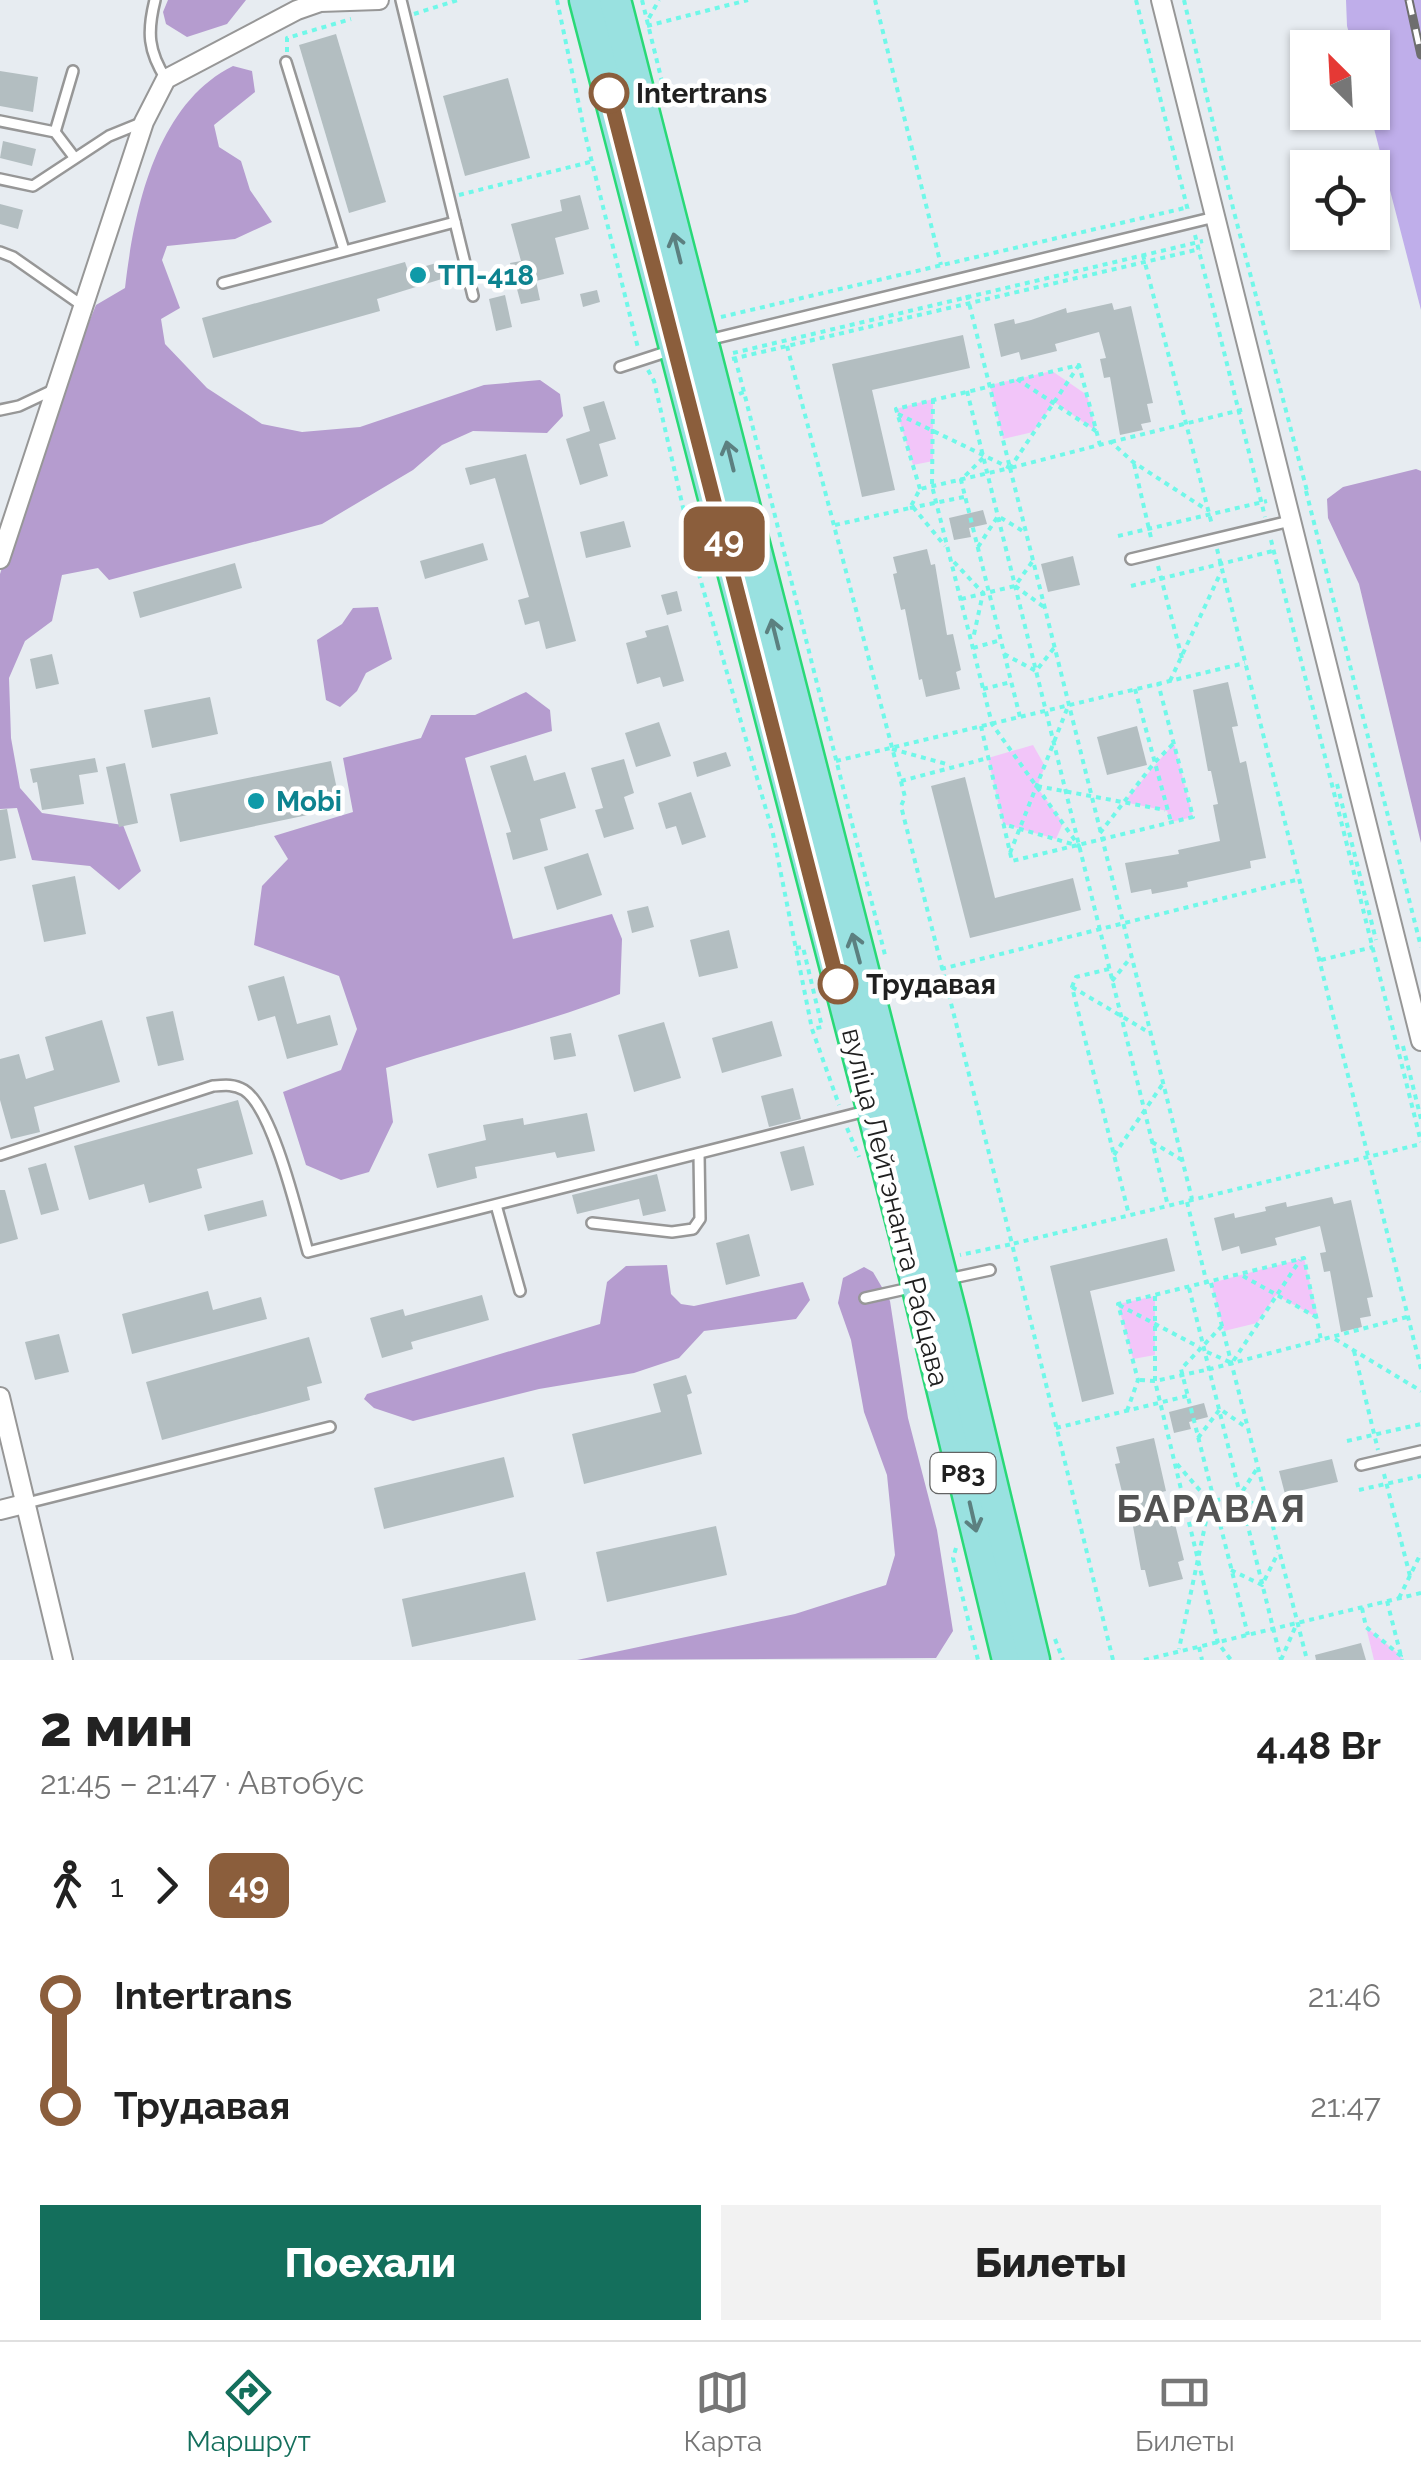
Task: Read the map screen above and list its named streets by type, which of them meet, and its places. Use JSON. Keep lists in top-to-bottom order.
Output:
{
  "streets": {
    "highway": ["вуліца Лейтэнанта Рабцава", "Р83"]
  },
  "districts": ["БАРАВАЯ"],
  "places": [
    "Intertrans",
    "ТП-418",
    "Mobi",
    "Трудавая"
  ],
  "lines": ["bus line 49"],
  "north": "top left",
  "page": {
    "on_map": "49",
    "heading": ["2 мин", "21:45 – 21:47 · Автобус", "4.48 Br"],
    "legs": ["1", "49"],
    "list": [
      {
        "name": "Intertrans",
        "value": "21:46"
      },
      {
        "name": "Трудавая",
        "value": "21:47"
      }
    ],
    "buttons": ["Поехали", "Билеты"],
    "tabs": ["Маршрут", "Карта", "Билеты"]
  }
}
